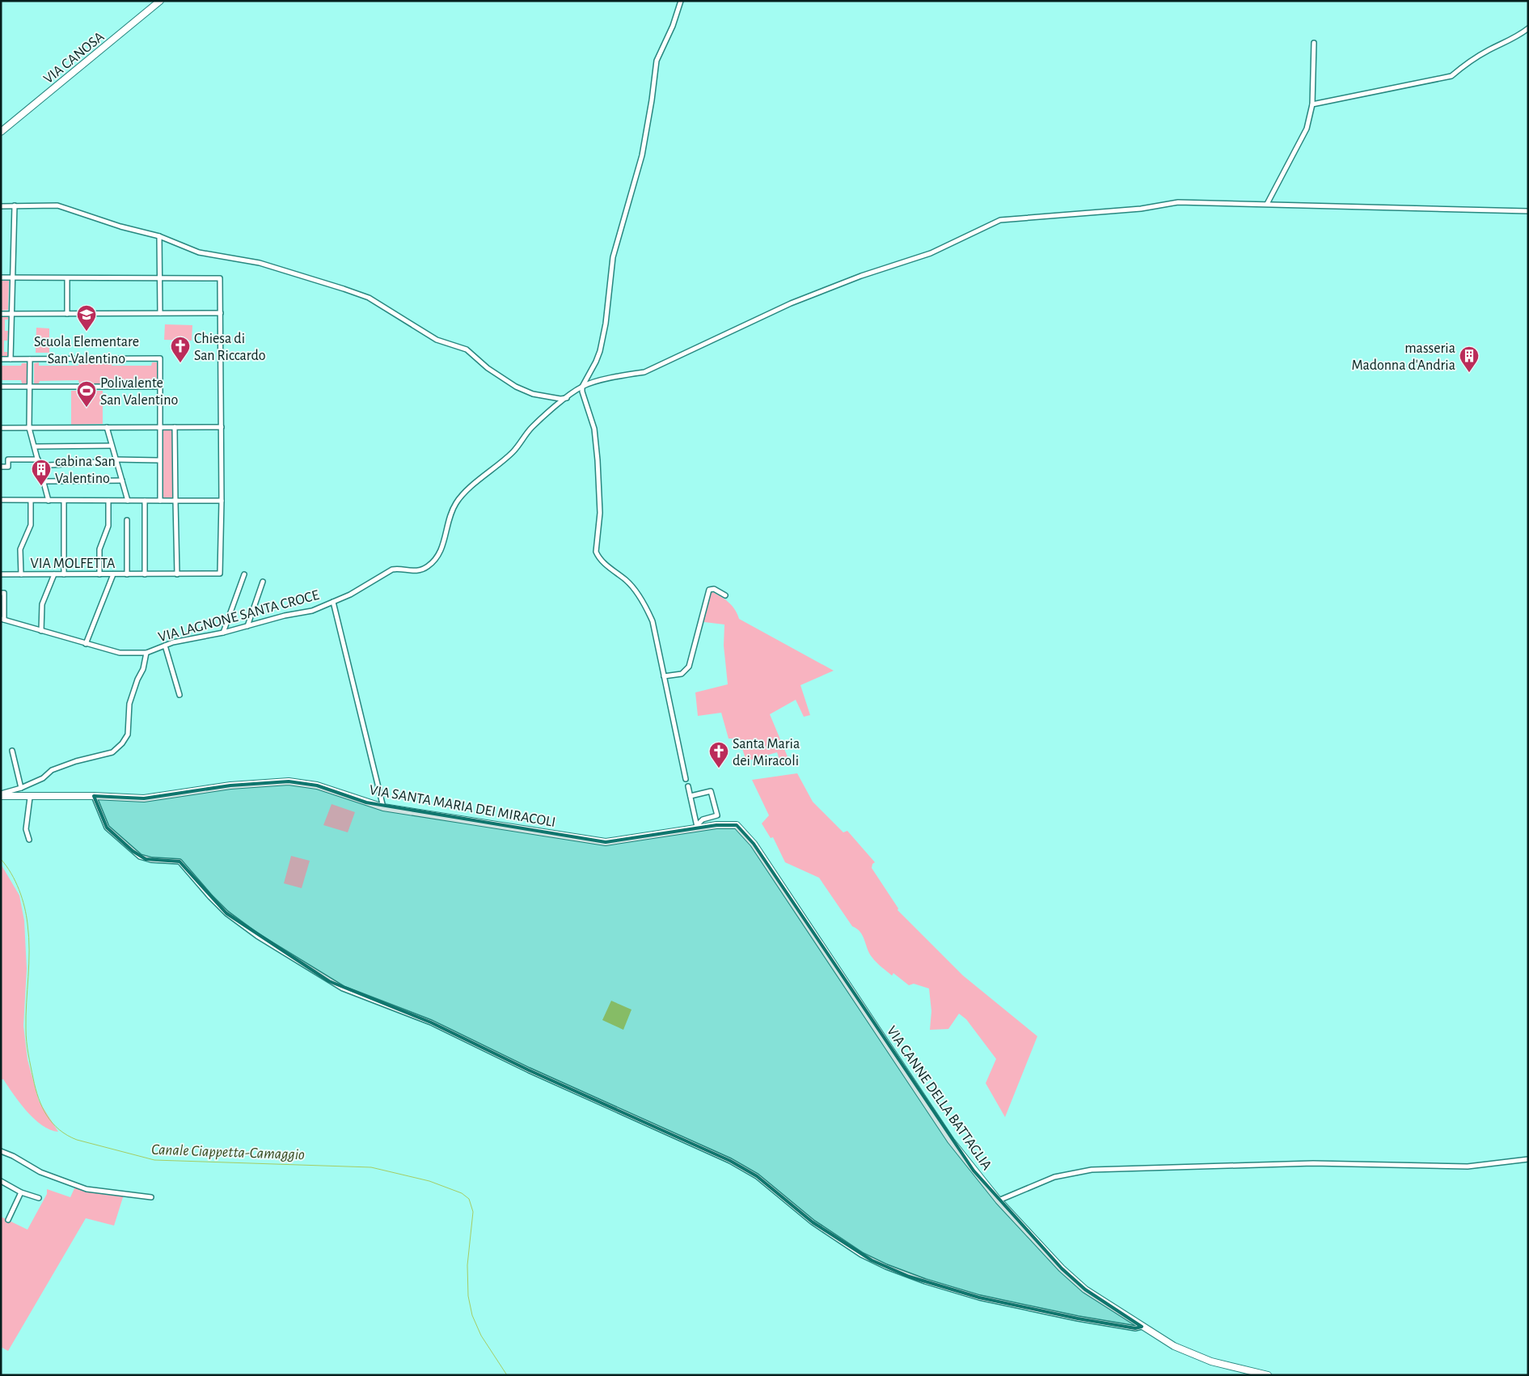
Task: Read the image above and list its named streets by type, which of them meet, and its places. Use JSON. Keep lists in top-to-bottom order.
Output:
{
  "streets": {
    "street": [
      "VIA CANOSA",
      "VIA MOLFETTA",
      "VIA LAGNONE SANTA CROCE",
      "VIA SANTA MARIA DEI MIRACOLI",
      "VIA CANNE DELLA BATTAGLIA"
    ]
  },
  "crossings": [
    ["VIA SANTA MARIA DEI MIRACOLI", "VIA CANNE DELLA BATTAGLIA"]
  ],
  "water": ["Canale Ciappetta-Camaggio"],
  "places": {
    "school or university": ["Scuola Elementare San Valentino"],
    "church": ["Chiesa di San Riccardo", "Santa Maria dei Miracoli"],
    "building": ["masseria Madonna d'Andria", "cabina San Valentino"],
    "sports": ["Polivalente San Valentino"]
  }
}
